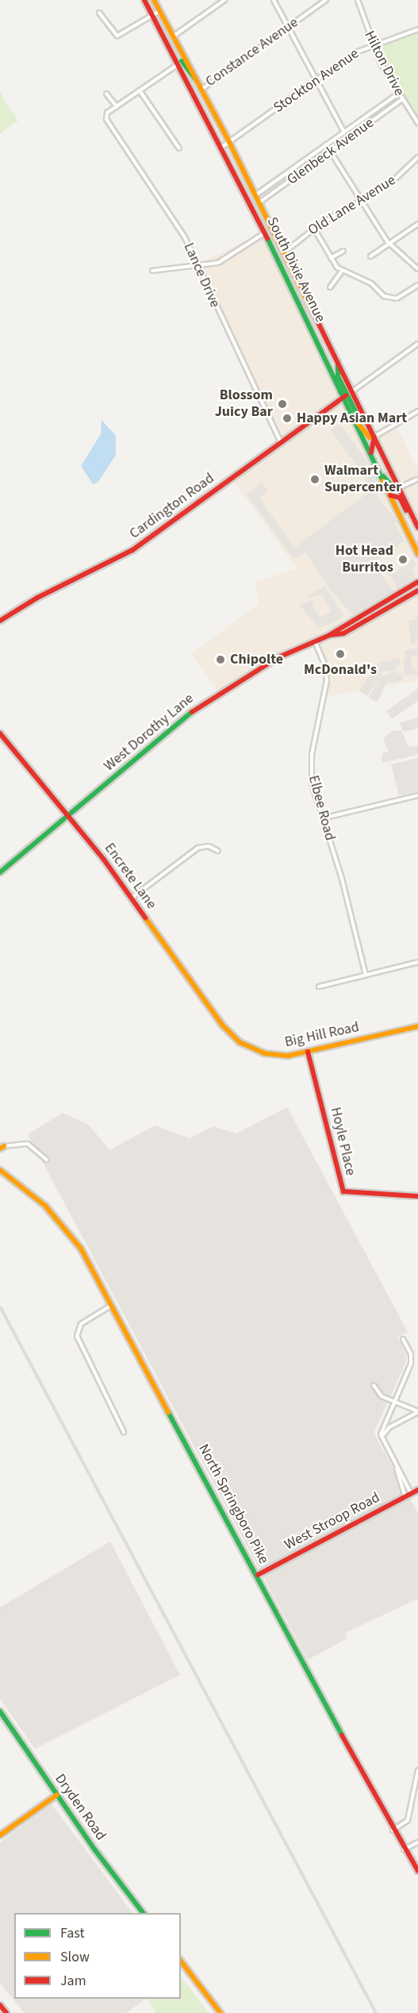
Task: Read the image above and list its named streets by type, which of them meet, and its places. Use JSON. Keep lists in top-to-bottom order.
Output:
{
  "streets": {
    "main road": [
      "South Dixie Avenue",
      "Cardington Road",
      "West Dorothy Lane",
      "Encrete Lane",
      "Big Hill Road",
      "Hoyle Place",
      "North Springboro Pike",
      "West Stroop Road",
      "Dryden Road"
    ],
    "street": [
      "Constance Avenue",
      "Hilton Drive",
      "Stockton Avenue",
      "Glenbeck Avenue",
      "Old Lane Avenue",
      "Lance Drive",
      "Elbee Road"
    ]
  },
  "crossings": [
    ["Constance Avenue", "South Dixie Avenue"],
    ["Hilton Drive", "Stockton Avenue"],
    ["Hilton Drive", "Glenbeck Avenue"],
    ["Stockton Avenue", "South Dixie Avenue"],
    ["Glenbeck Avenue", "South Dixie Avenue"],
    ["Old Lane Avenue", "South Dixie Avenue"],
    ["South Dixie Avenue", "Cardington Road"],
    ["Lance Drive", "Cardington Road"],
    ["West Dorothy Lane", "Elbee Road"],
    ["West Dorothy Lane", "Encrete Lane"],
    ["Encrete Lane", "Big Hill Road"],
    ["Big Hill Road", "Hoyle Place"],
    ["North Springboro Pike", "West Stroop Road"]
  ],
  "places": [
    "Blossom Juicy Bar",
    "Happy Asian Mart",
    "Walmart Supercenter",
    "Hot Head Burritos",
    "McDonald's",
    "Chipolte"
  ],
  "legend": ["Fast", "Slow", "Jam"]
}
